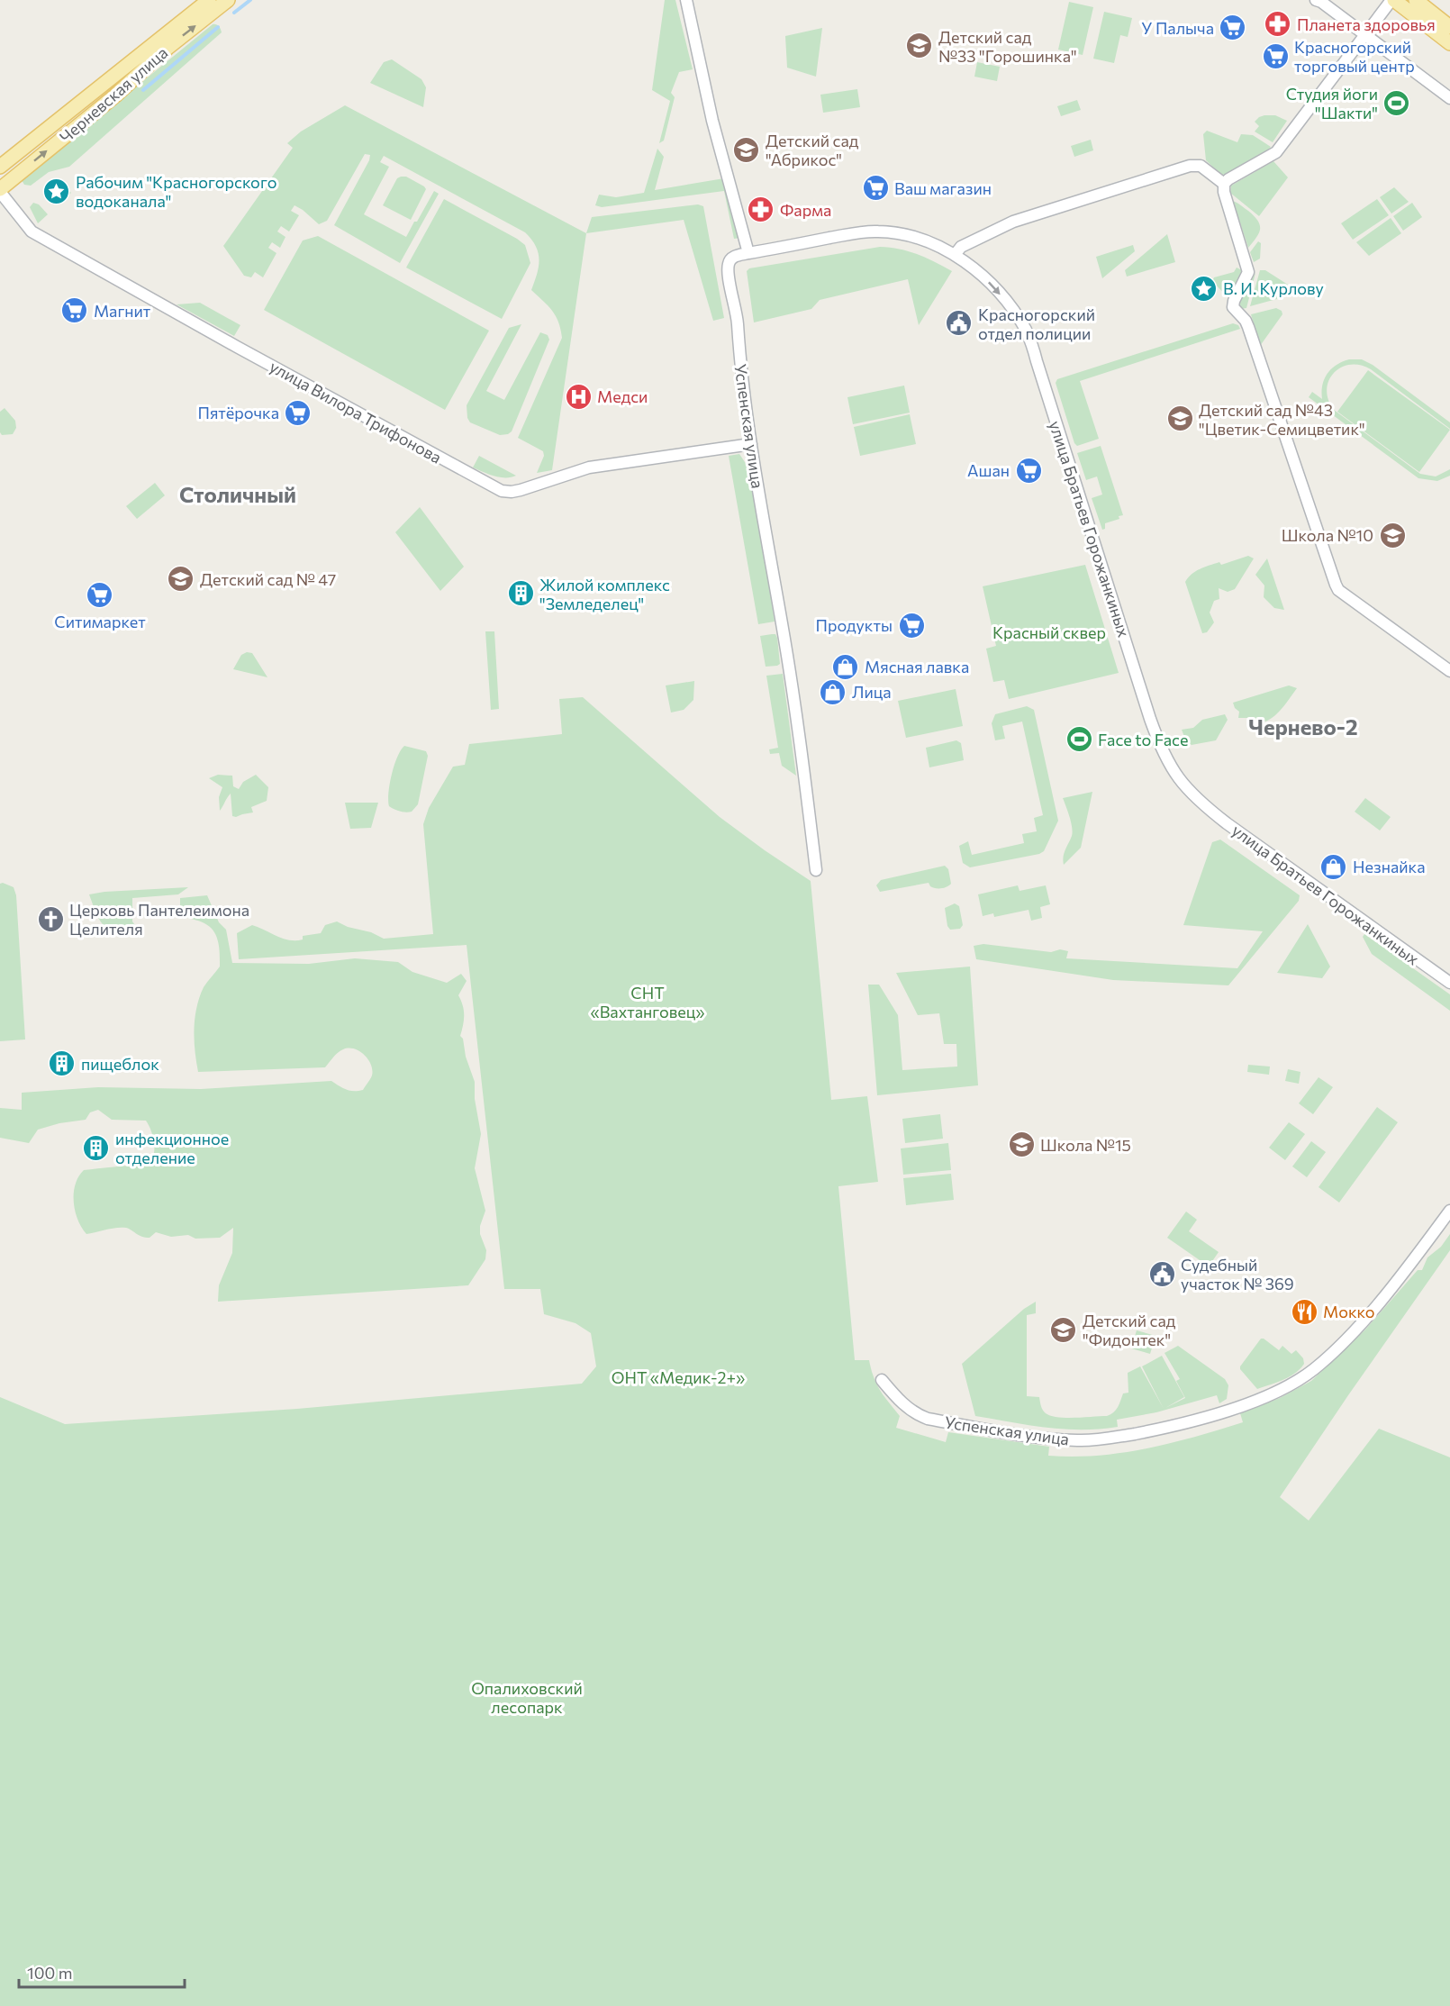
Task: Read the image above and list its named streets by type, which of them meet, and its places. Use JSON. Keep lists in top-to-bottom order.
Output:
{
  "streets": {
    "main road": ["Черневская улица"],
    "street": ["улица Вилора Трифонова", "Успенская улица", "улица Братьев Горожанкиных"]
  },
  "crossings": [
    ["Черневская улица", "улица Вилора Трифонова"],
    ["улица Вилора Трифонова", "Успенская улица"],
    ["Успенская улица", "улица Братьев Горожанкиных"]
  ],
  "one_way": ["улица Братьев Горожанкиных"],
  "districts": ["Столичный", "Чернево-2"],
  "parks": [
    "Красный сквер",
    "СНТ «Вахтанговец»",
    "ОНТ «Медик-2+»",
    "Опалиховский лесопарк"
  ],
  "places": {
    "pharmacy": ["Планета здоровья", "Фарма"],
    "supermarket": [
      "У Палыча",
      "Красногорский торговый центр",
      "Ваш магазин",
      "Магнит",
      "Пятёрочка",
      "Ашан",
      "Ситимаркет",
      "Продукты"
    ],
    "school or university": [
      "Детский сад №33 \"Горошинка\"",
      "Детский сад \"Абрикос\"",
      "Детский сад №43 \"Цветик-Семицветик\"",
      "Школа №10",
      "Детский сад № 47",
      "Школа №15",
      "Детский сад \"Фидонтек\""
    ],
    "sports": ["Студия йоги \"Шакти\"", "Face to Face"],
    "place": ["Рабочим \"Красногорского водоканала\"", "В. И. Курлову"],
    "public building": ["Красногорский отдел полиции", "Судебный участок № 369"],
    "hospital": ["Медси"],
    "building": ["Жилой комплекс \"Земледелец\"", "пищеблок", "инфекционное отделение"],
    "shop": ["Мясная лавка", "Лица", "Незнайка"],
    "church": ["Церковь Пантелеимона Целителя"],
    "restaurant": ["Мокко"]
  },
  "scale_bar": "100 m"
}
